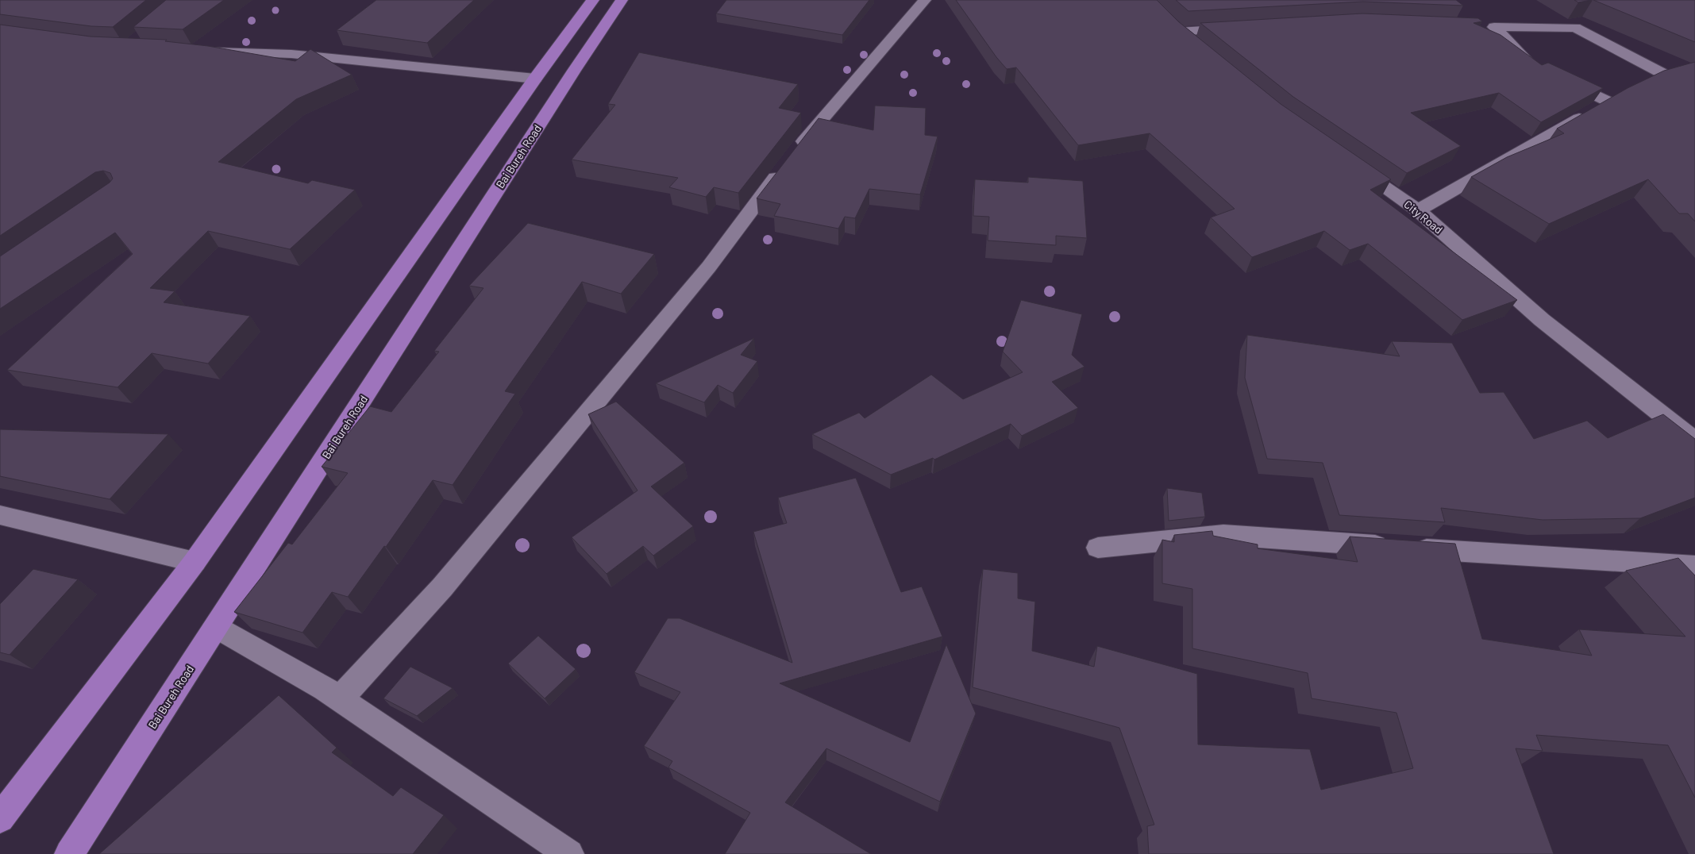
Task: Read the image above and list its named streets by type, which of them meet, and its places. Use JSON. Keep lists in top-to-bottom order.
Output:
{
  "streets": {
    "highway": ["Bai Bureh Road"],
    "street": ["City Road"]
  }
}
